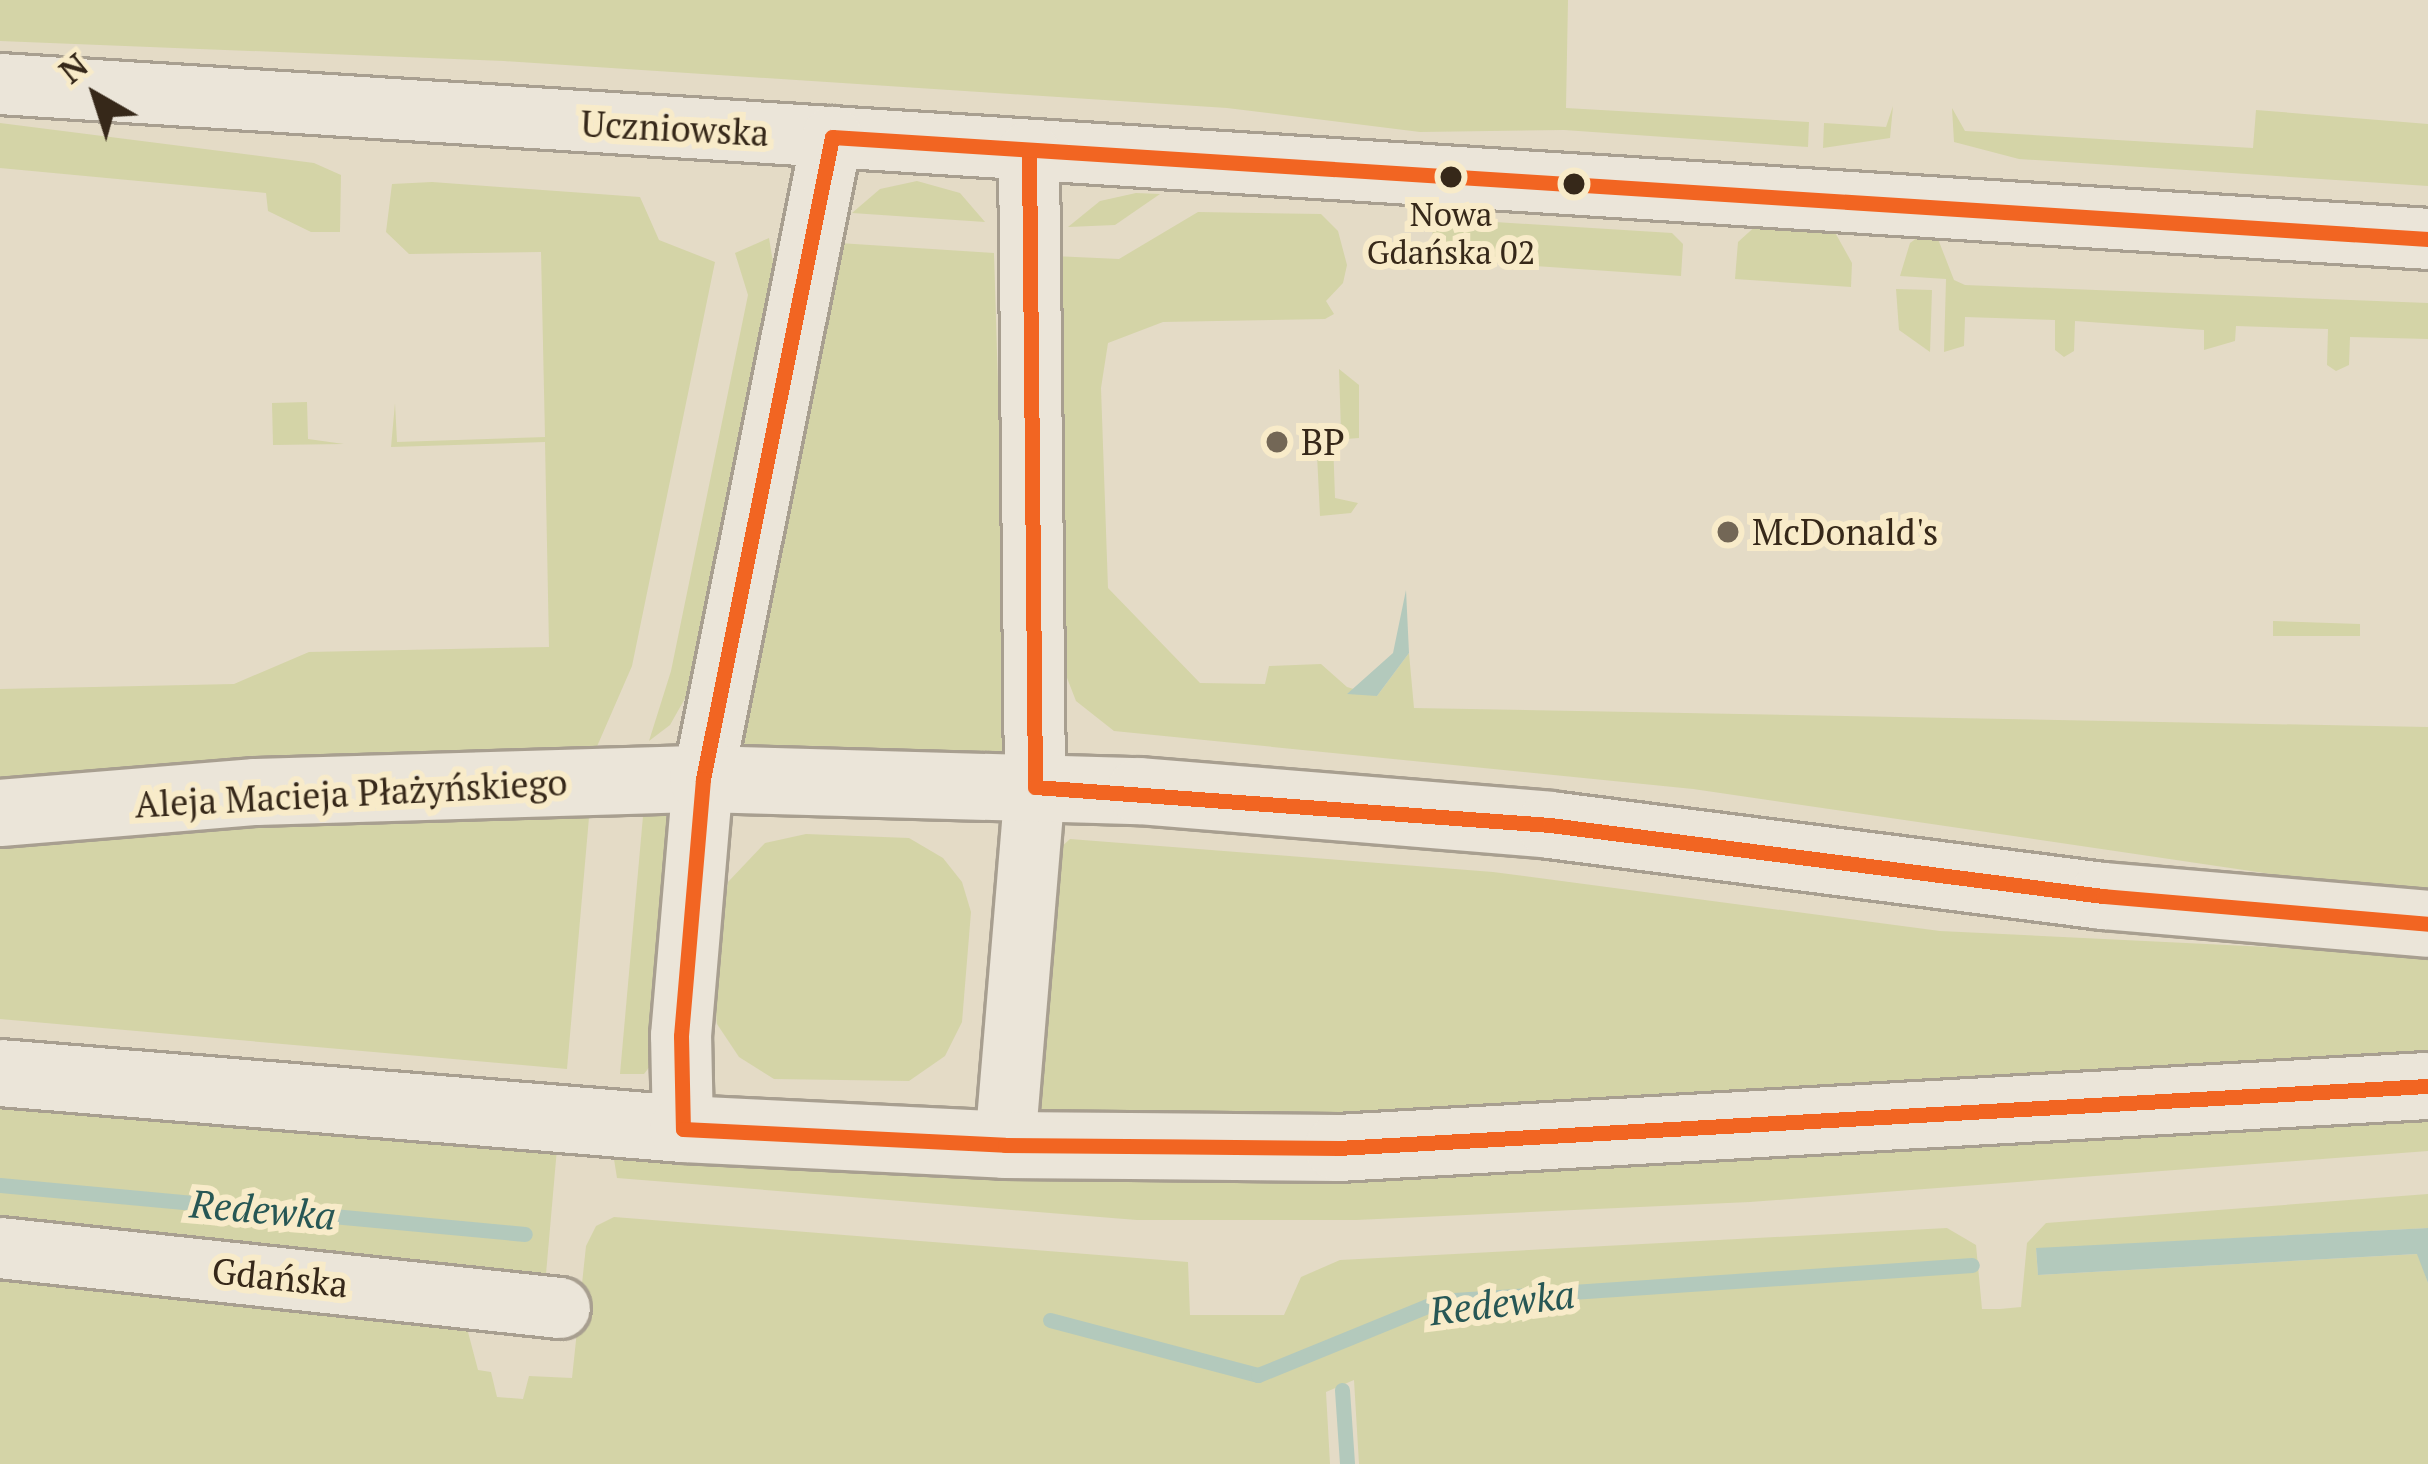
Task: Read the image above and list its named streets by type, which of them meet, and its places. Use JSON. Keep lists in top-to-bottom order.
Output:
{
  "streets": {
    "main road": ["Aleja Macieja Płażyńskiego"],
    "street": ["Uczniowska", "Gdańska"]
  },
  "water": ["Redewka"],
  "places": ["Nowa Gdańska 02", "BP", "McDonald's"],
  "north": "top left"
}
